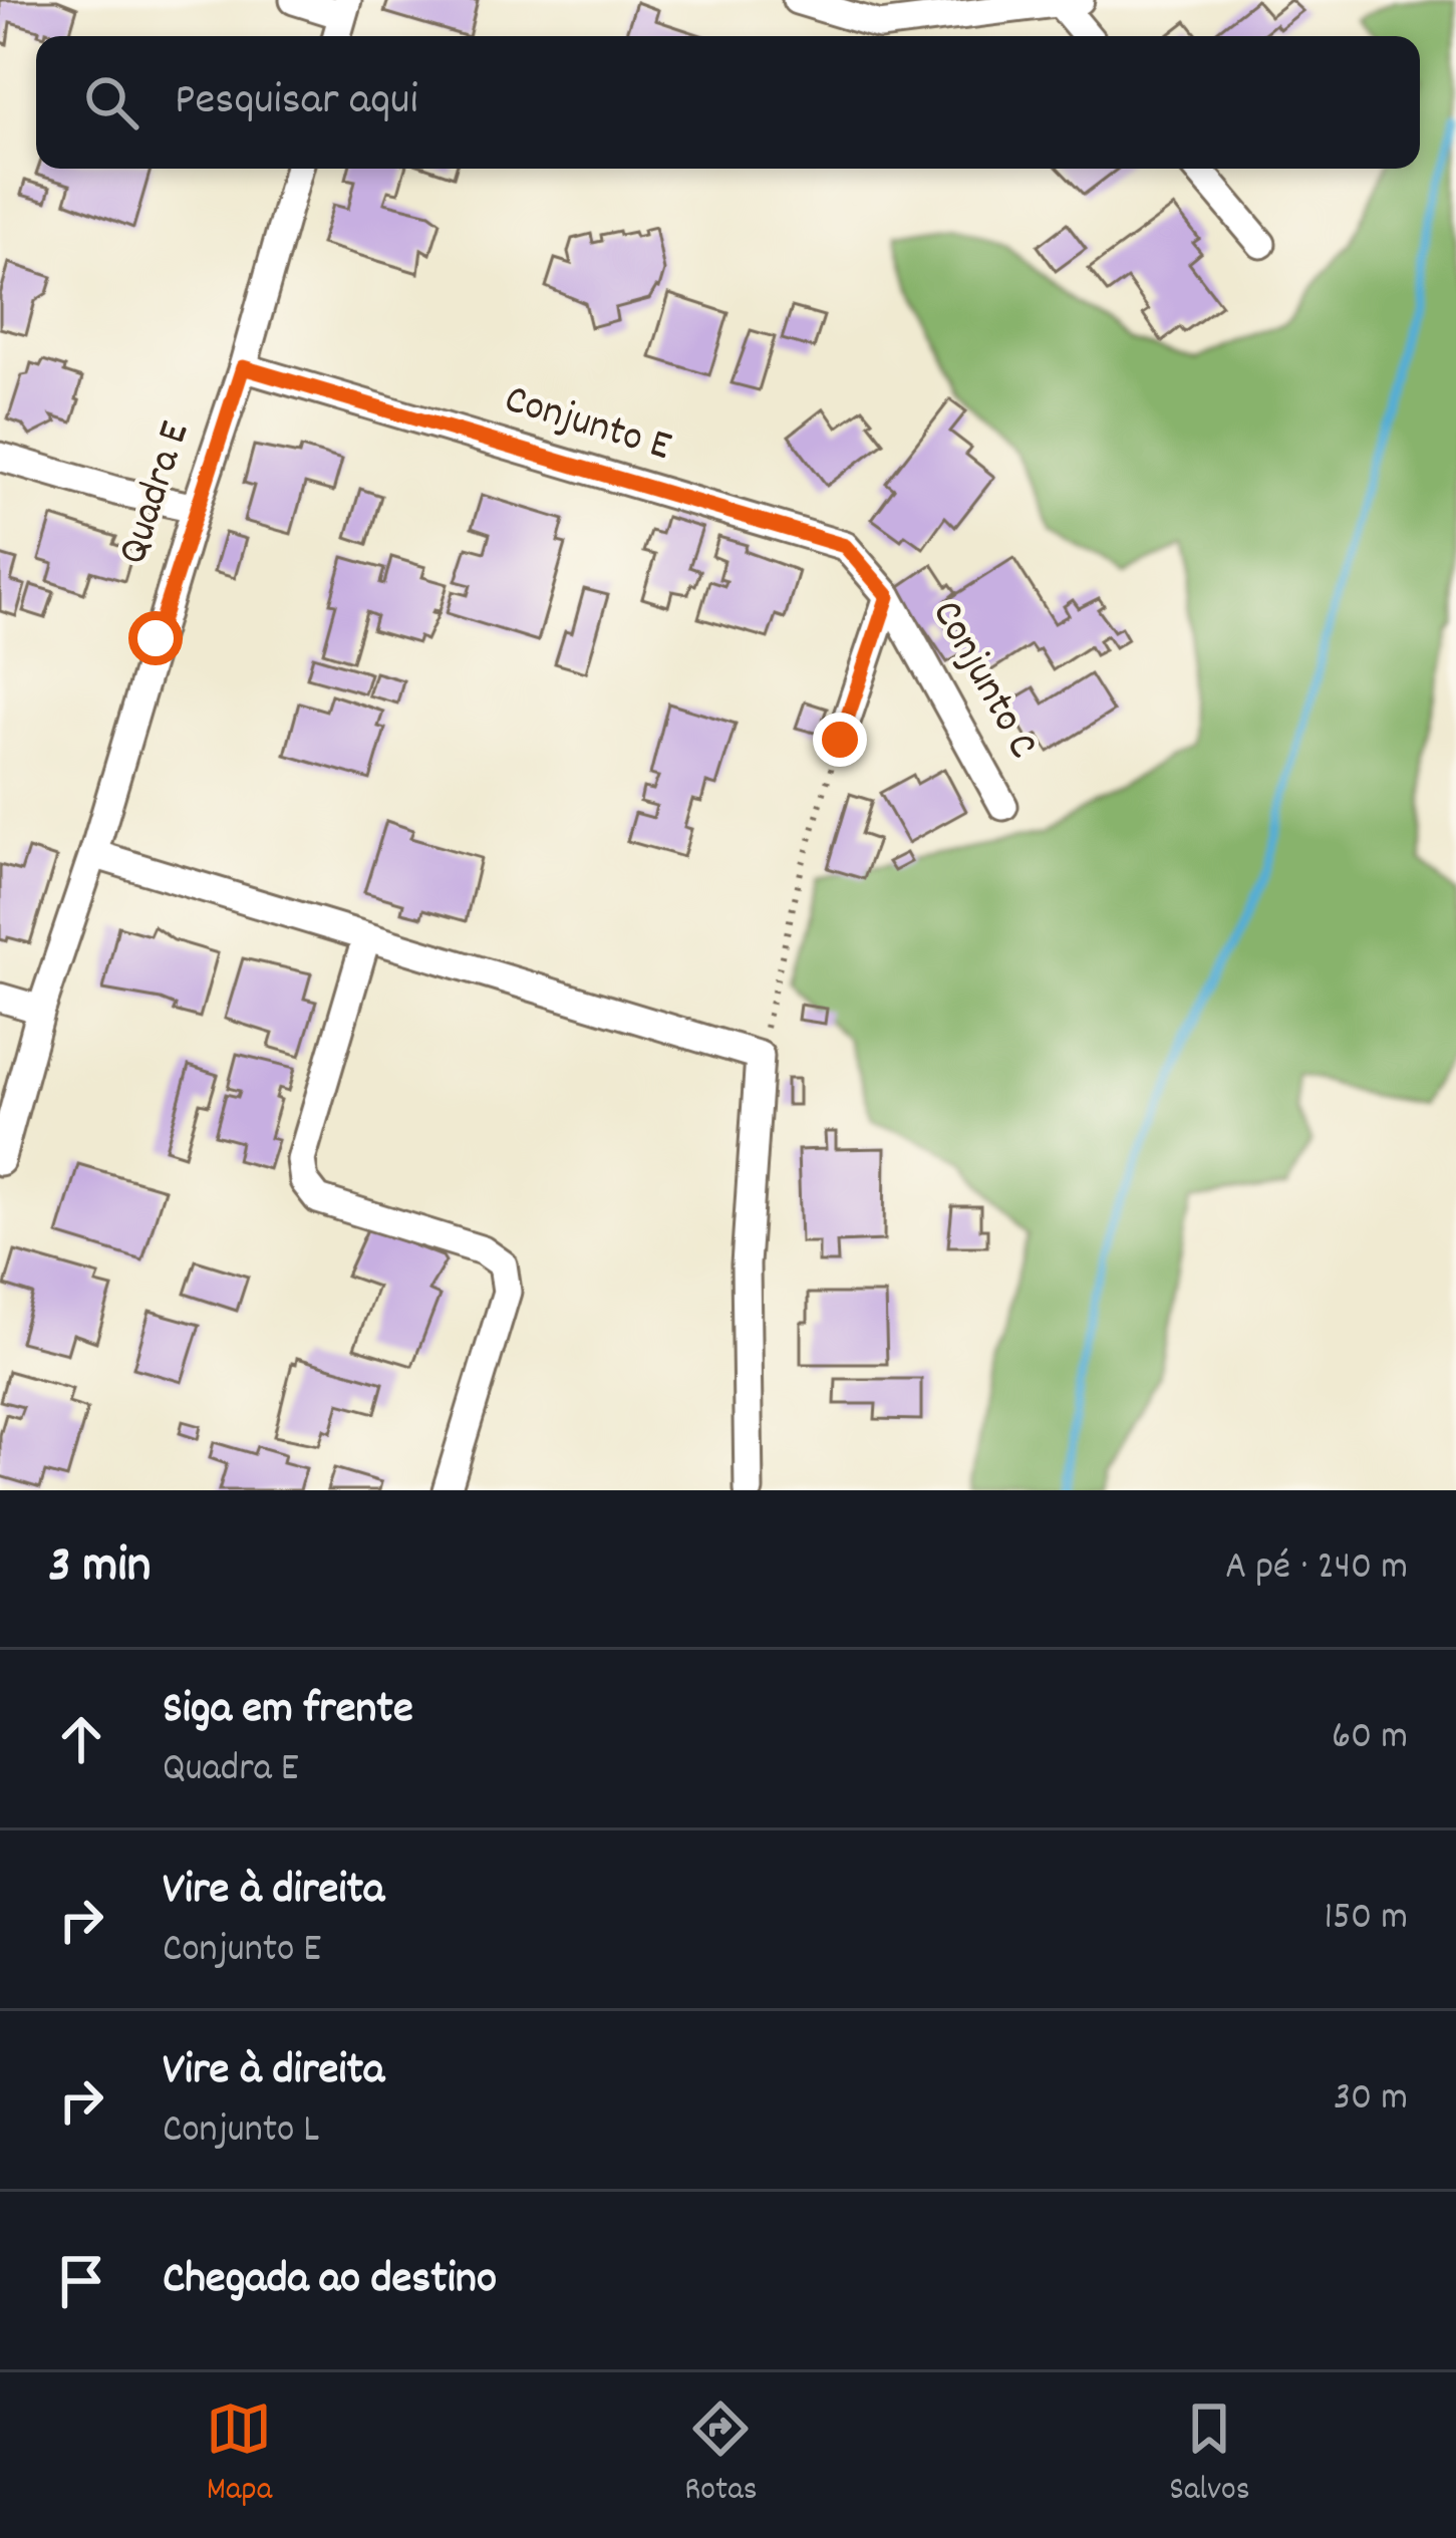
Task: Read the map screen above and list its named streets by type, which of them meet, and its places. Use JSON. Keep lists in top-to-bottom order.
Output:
{
  "streets": {
    "street": ["Conjunto E", "Quadra E", "Conjunto C"]
  },
  "crossings": [
    ["Conjunto E", "Quadra E"],
    ["Conjunto E", "Conjunto C"]
  ],
  "page": {
    "search": "Pesquisar aqui",
    "heading": ["3 min", "A pé · 240 m"],
    "list": [
      ["Siga em frente", "Quadra E", "60 m"],
      ["Vire à direita", "Conjunto E", "150 m"],
      ["Vire à direita", "Conjunto L", "30 m"],
      "Chegada ao destino"
    ],
    "nav": ["Mapa", "Rotas", "Salvos"]
  }
}
